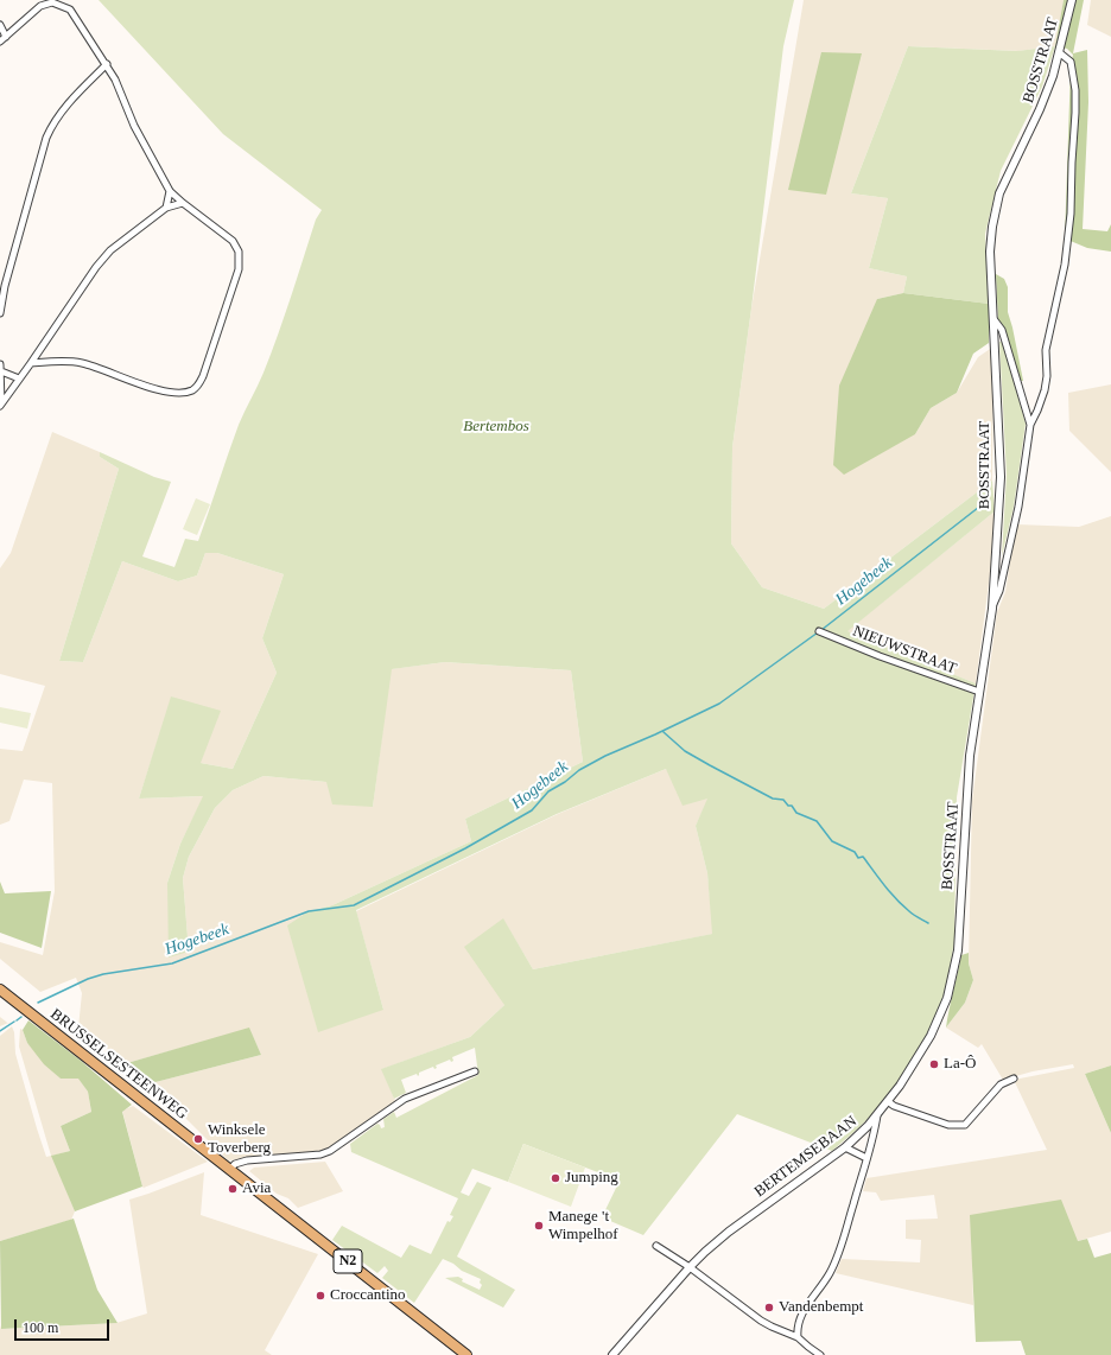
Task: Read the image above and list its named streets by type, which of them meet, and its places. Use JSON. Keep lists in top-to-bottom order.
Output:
{
  "streets": {
    "main road": ["BRUSSELSESTEENWEG", "N2"],
    "street": ["BOSSTRAAT", "NIEUWSTRAAT", "BERTEMSEBAAN"]
  },
  "crossings": [
    ["BOSSTRAAT", "NIEUWSTRAAT"],
    ["BOSSTRAAT", "BERTEMSEBAAN"]
  ],
  "water": ["Hogebeek"],
  "parks": ["Bertembos"],
  "places": [
    "La-Ô",
    "Winksele Toverberg",
    "Jumping",
    "Avia",
    "Manege 't Wimpelhof",
    "Croccantino",
    "Vandenbempt"
  ],
  "scale_bar": "100 m"
}
